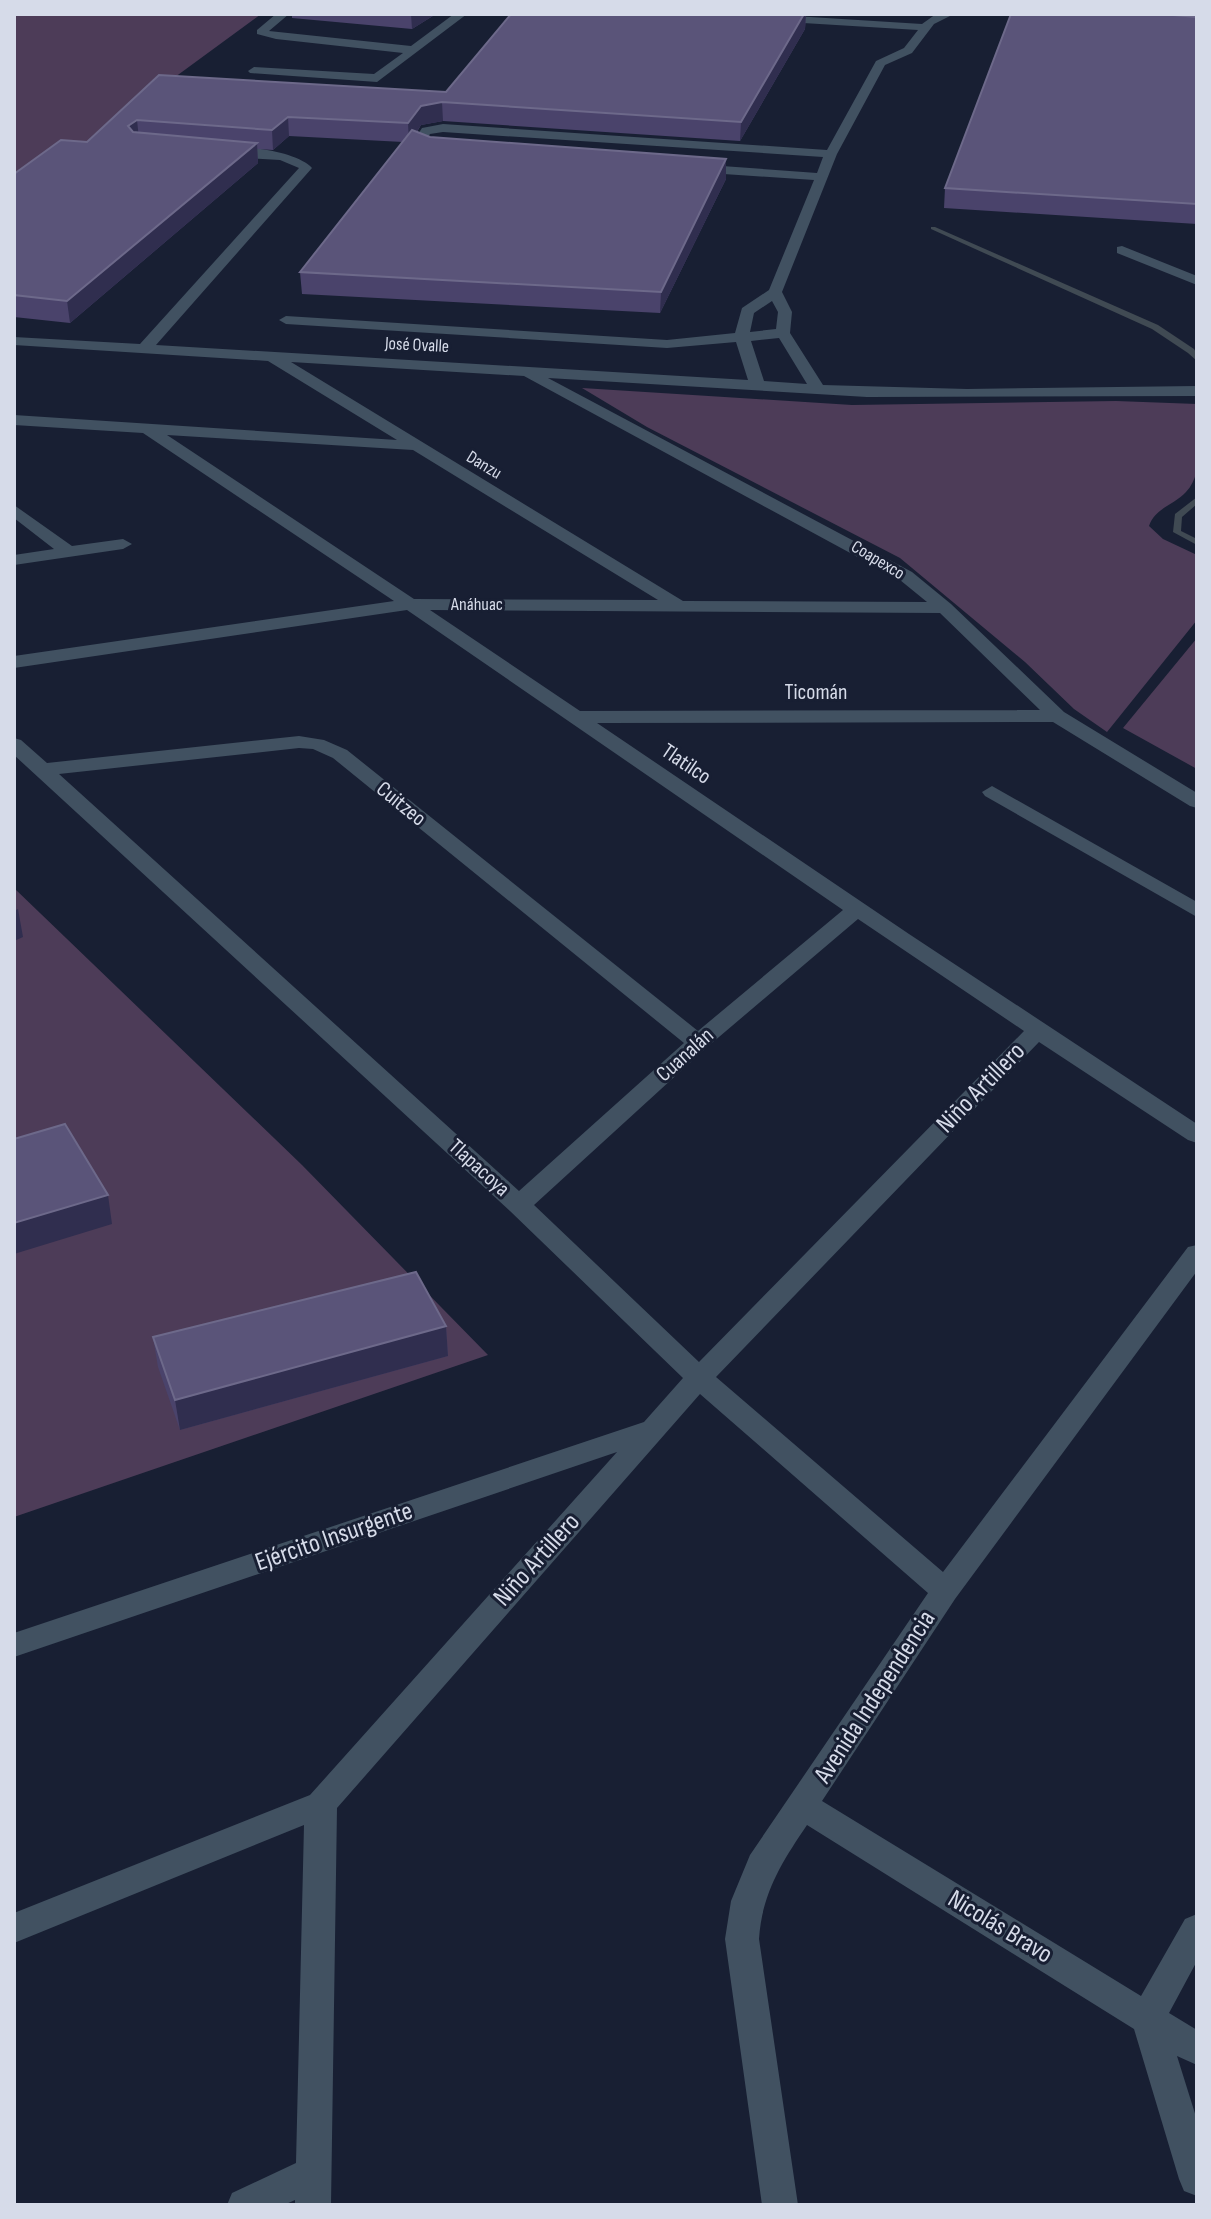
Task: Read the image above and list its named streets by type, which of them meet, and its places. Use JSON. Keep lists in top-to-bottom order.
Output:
{
  "streets": {
    "street": [
      "José Ovalle",
      "Danzu",
      "Coapexco",
      "Anáhuac",
      "Ticomán",
      "Tlatilco",
      "Cuitzeo",
      "Cuanalán",
      "Niño Artillero",
      "Tlapacoya",
      "Ejército Insurgente",
      "Avenida Independencia",
      "Nicolás Bravo"
    ]
  },
  "crossings": [
    ["José Ovalle", "Danzu"],
    ["José Ovalle", "Coapexco"],
    ["Danzu", "Anáhuac"],
    ["Coapexco", "Anáhuac"],
    ["Coapexco", "Ticomán"],
    ["Anáhuac", "Tlatilco"],
    ["Ticomán", "Tlatilco"],
    ["Tlatilco", "Cuanalán"],
    ["Tlatilco", "Niño Artillero"],
    ["Cuitzeo", "Cuanalán"],
    ["Cuitzeo", "Tlapacoya"],
    ["Cuanalán", "Tlapacoya"],
    ["Niño Artillero", "Tlapacoya"],
    ["Niño Artillero", "Ejército Insurgente"],
    ["Tlapacoya", "Avenida Independencia"],
    ["Avenida Independencia", "Nicolás Bravo"]
  ]
}
